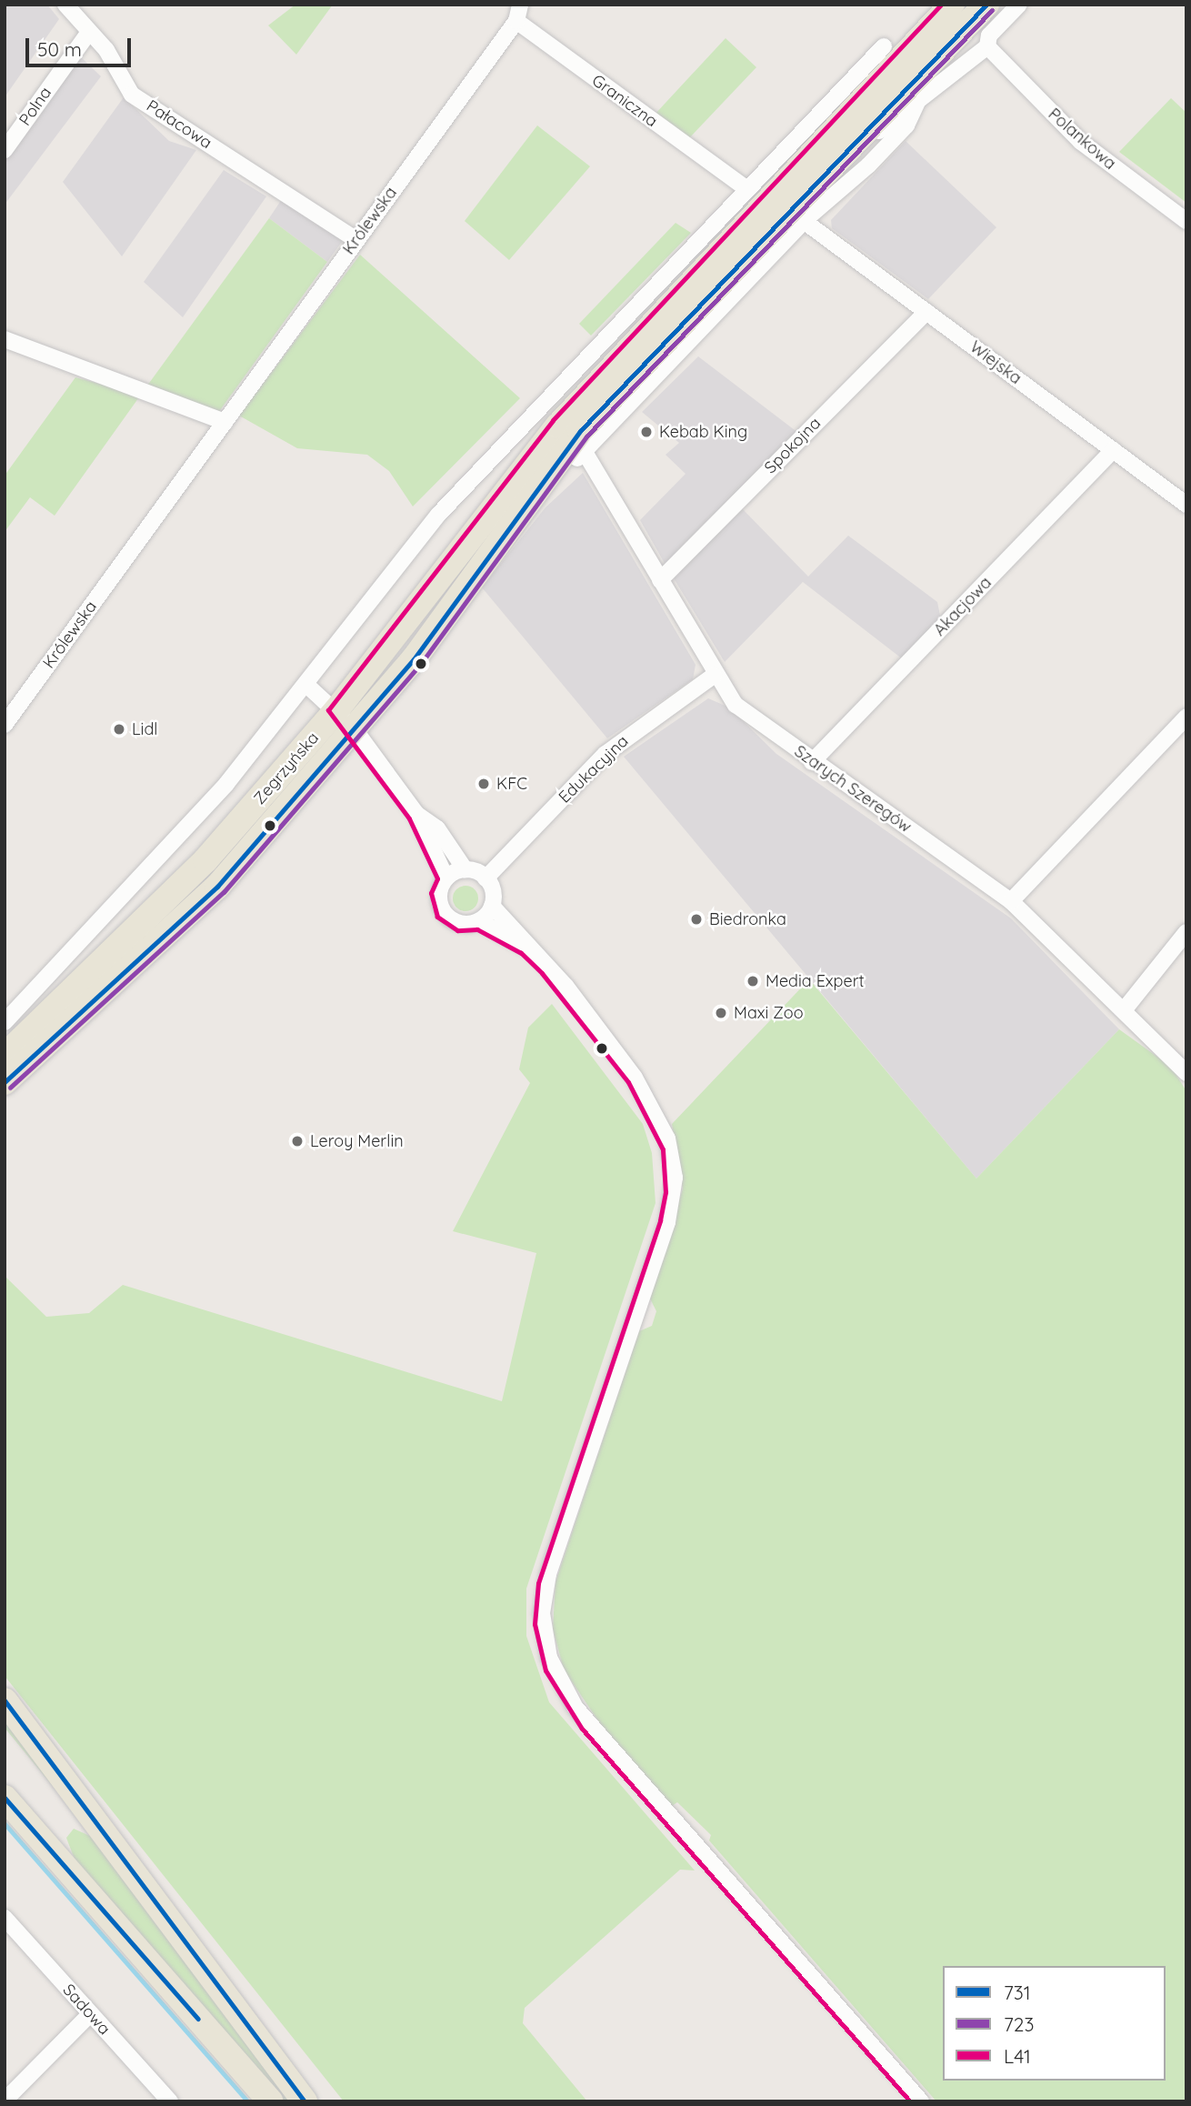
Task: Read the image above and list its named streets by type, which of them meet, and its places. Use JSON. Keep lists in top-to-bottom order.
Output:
{
  "streets": {
    "main road": ["Zegrzyńska"],
    "street": [
      "Graniczna",
      "Polna",
      "Pałacowa",
      "Polankowa",
      "Królewska",
      "Wiejska",
      "Spokojna",
      "Akacjowa",
      "Edukacyjna",
      "Szarych Szeregów",
      "Sadowa"
    ]
  },
  "crossings": [
    ["Graniczna", "Królewska"],
    ["Graniczna", "Wiejska"],
    ["Graniczna", "Zegrzyńska"],
    ["Polna", "Pałacowa"],
    ["Pałacowa", "Królewska"],
    ["Wiejska", "Spokojna"],
    ["Wiejska", "Akacjowa"],
    ["Wiejska", "Zegrzyńska"],
    ["Spokojna", "Szarych Szeregów"],
    ["Akacjowa", "Szarych Szeregów"],
    ["Edukacyjna", "Szarych Szeregów"]
  ],
  "places": [
    "Kebab King",
    "Lidl",
    "KFC",
    "Biedronka",
    "Media Expert",
    "Maxi Zoo",
    "Leroy Merlin"
  ],
  "lines": ["transit line 731", "transit line L41", "transit line 723"],
  "legend": ["731", "723", "L41"],
  "scale_bar": "50 m"
}
